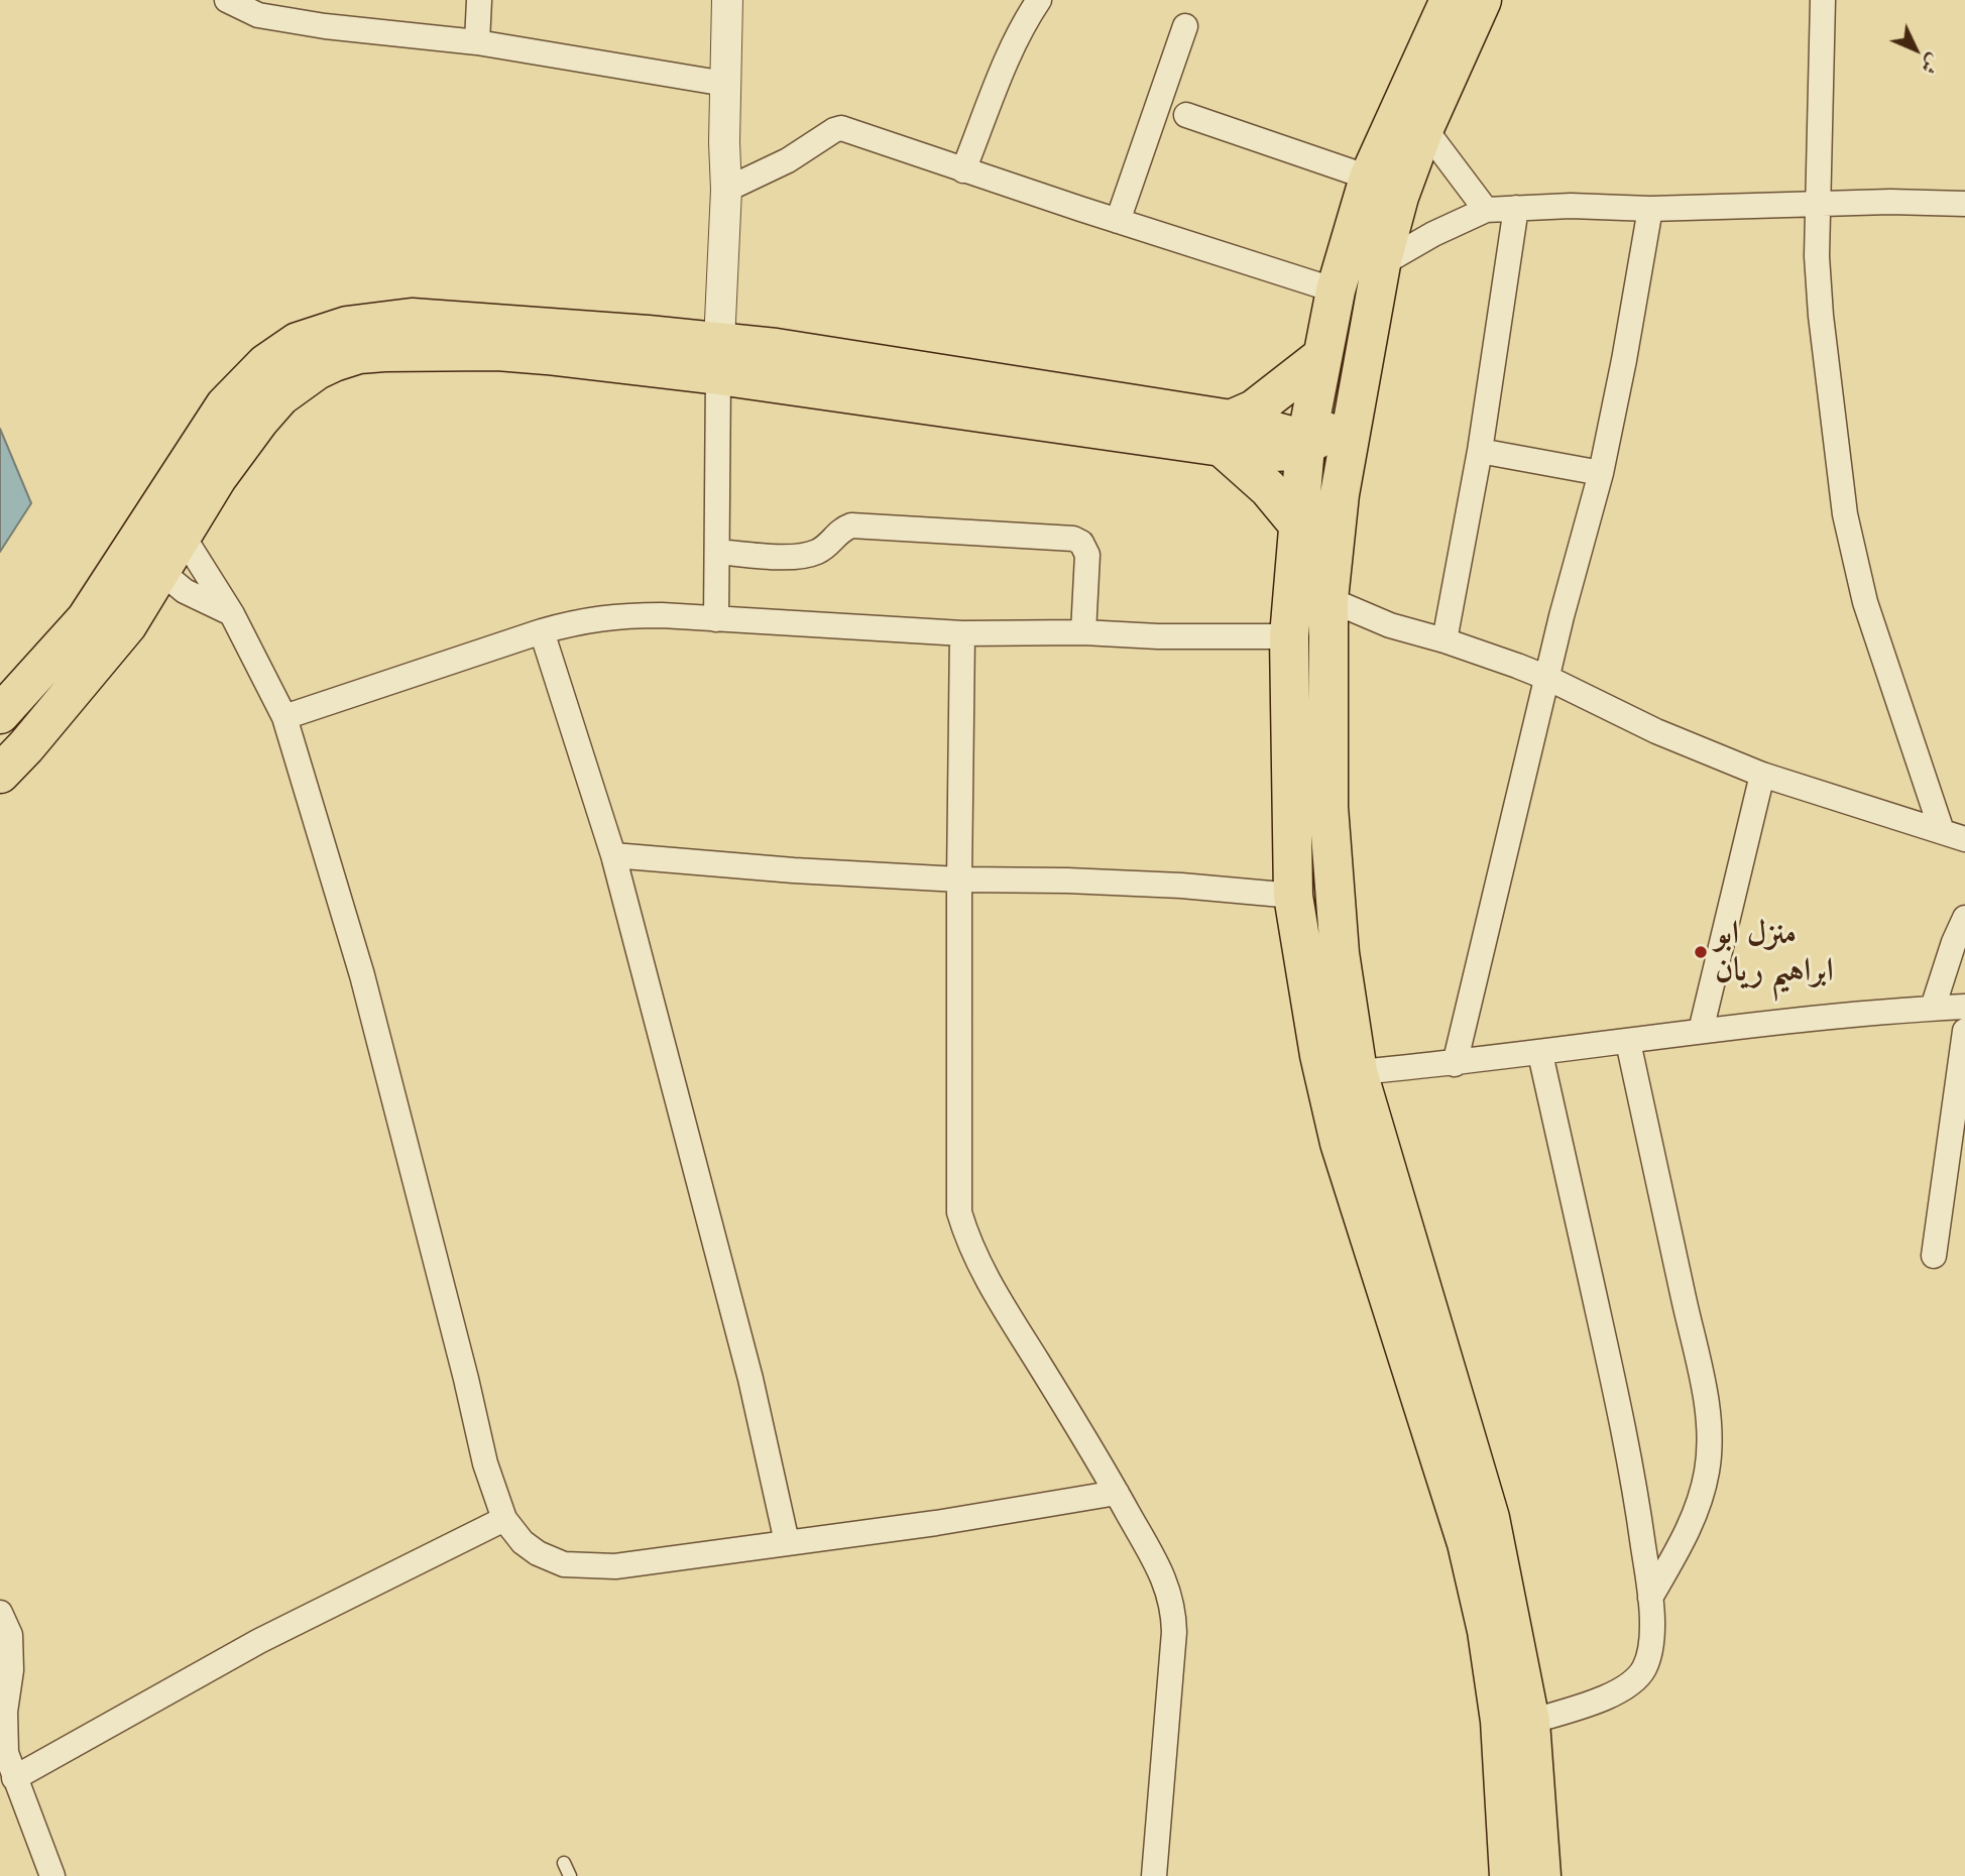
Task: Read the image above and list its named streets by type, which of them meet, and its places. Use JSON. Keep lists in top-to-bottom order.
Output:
{
  "places": ["منزل ابو ابراهيم ريان"],
  "north": "bottom right"
}
